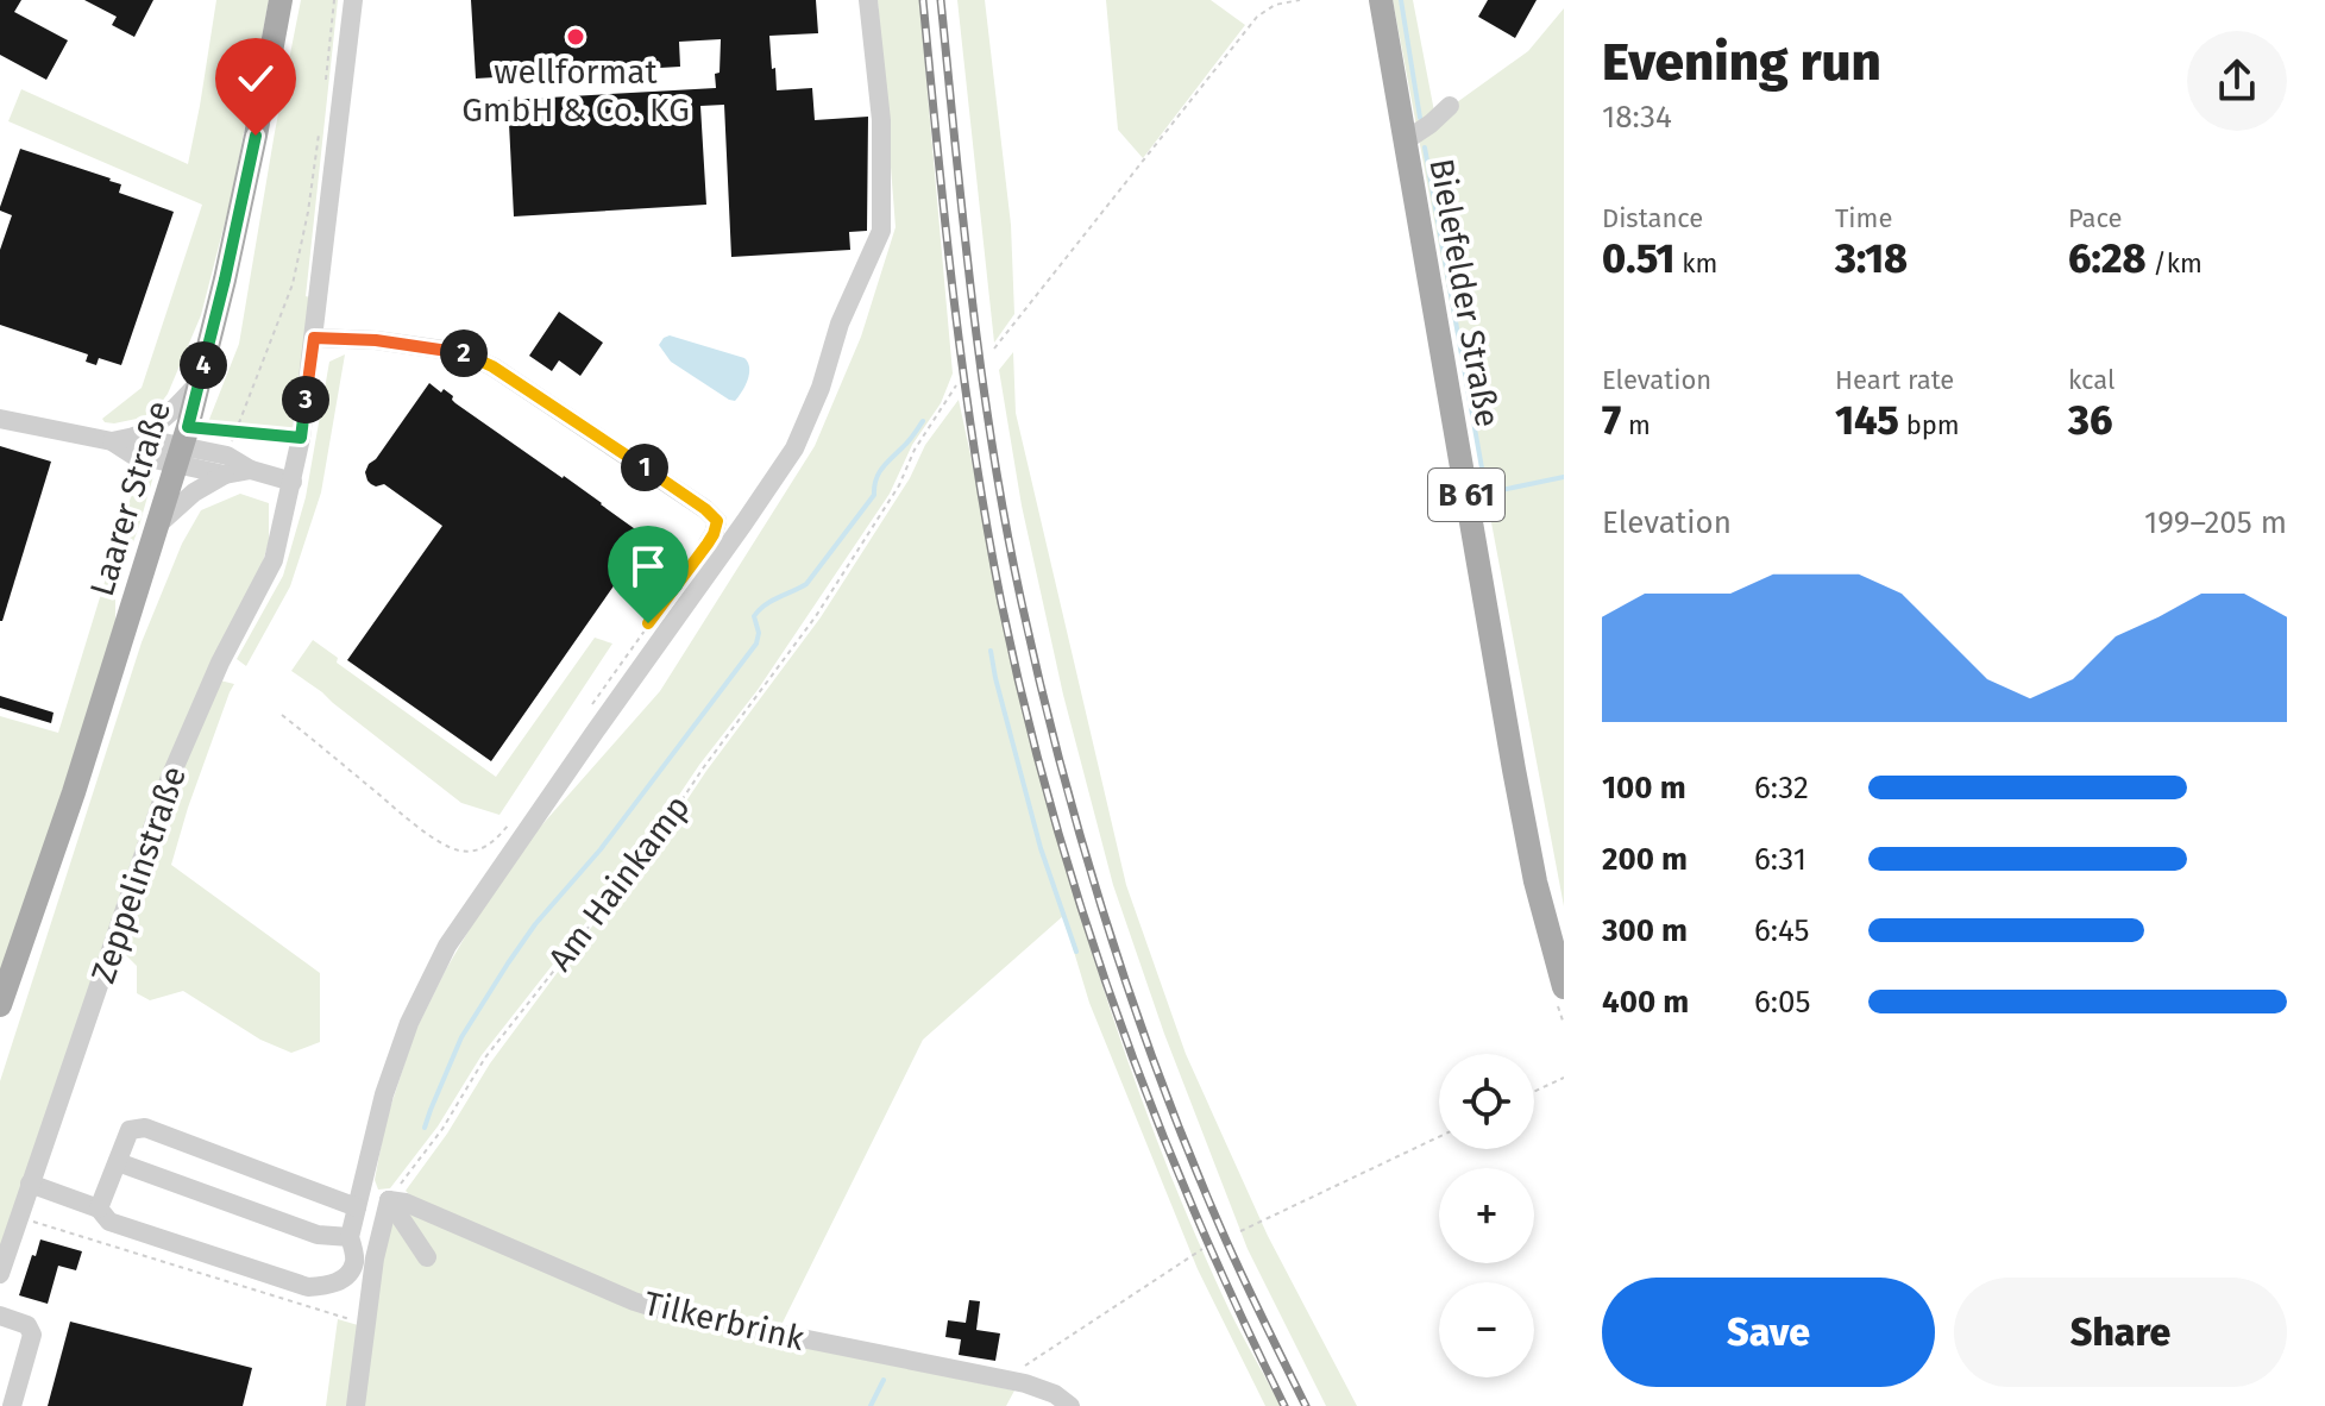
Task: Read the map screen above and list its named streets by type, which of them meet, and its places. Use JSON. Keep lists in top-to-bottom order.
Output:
{
  "streets": {
    "main road": ["Bielefelder Straße", "B 61", "Laarer Straße"],
    "street": ["Zeppelinstraße", "Tilkerbrink"],
    "path": ["Am Hainkamp"]
  },
  "crossings": [
    ["Am Hainkamp", "Tilkerbrink"]
  ],
  "places": ["wellformat GmbH & Co. KG"],
  "page": {
    "heading": ["Evening run", "18:34"],
    "stats": [
      ["Distance", "0.51 km"],
      ["Time", "3:18"],
      ["Pace", "6:28 /km"],
      ["Elevation", "7 m"],
      ["Heart rate", "145 bpm"],
      ["kcal", "36"]
    ],
    "pins": [
      "2",
      "4",
      "3",
      "1"
    ],
    "chart": ["Elevation", "199–205 m"],
    "list": [
      {
        "name": "100 m",
        "note": "6:32"
      },
      {
        "name": "200 m",
        "note": "6:31"
      },
      {
        "name": "300 m",
        "note": "6:45"
      },
      {
        "name": "400 m",
        "note": "6:05"
      }
    ],
    "map_buttons": ["+", "−"],
    "buttons": ["Save", "Share"]
  }
}
